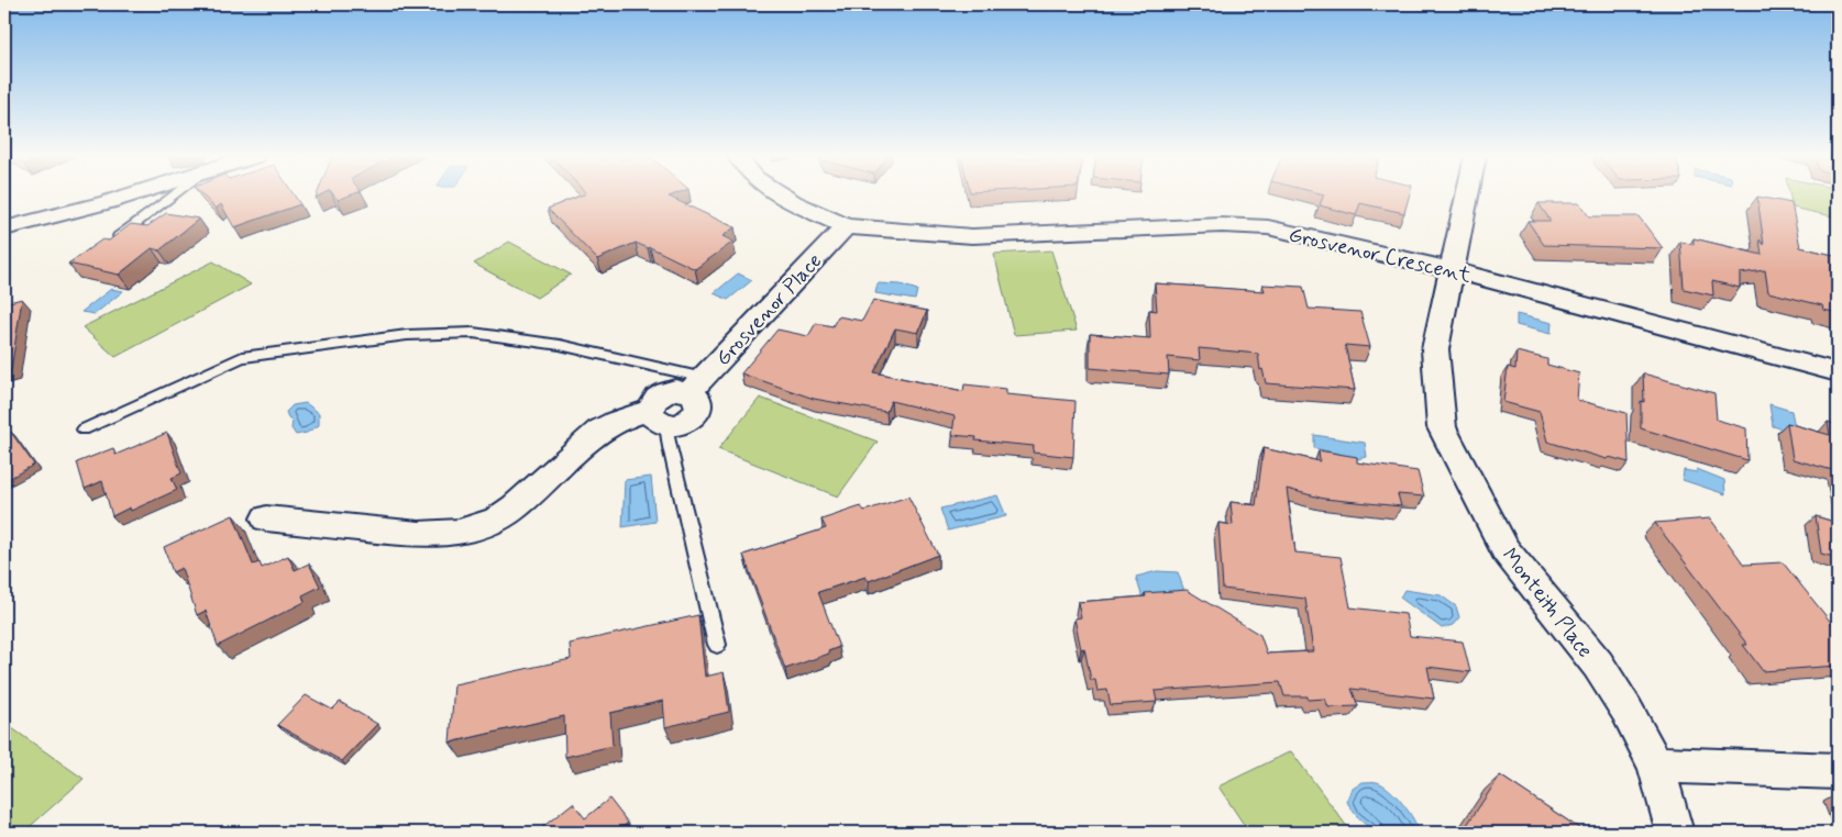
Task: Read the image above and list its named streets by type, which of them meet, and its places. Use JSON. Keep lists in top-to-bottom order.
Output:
{
  "streets": {
    "street": ["Grosvenor Crescent", "Grosvenor Place", "Monteith Place"]
  },
  "crossings": [
    ["Grosvenor Crescent", "Grosvenor Place"],
    ["Grosvenor Crescent", "Monteith Place"]
  ]
}
